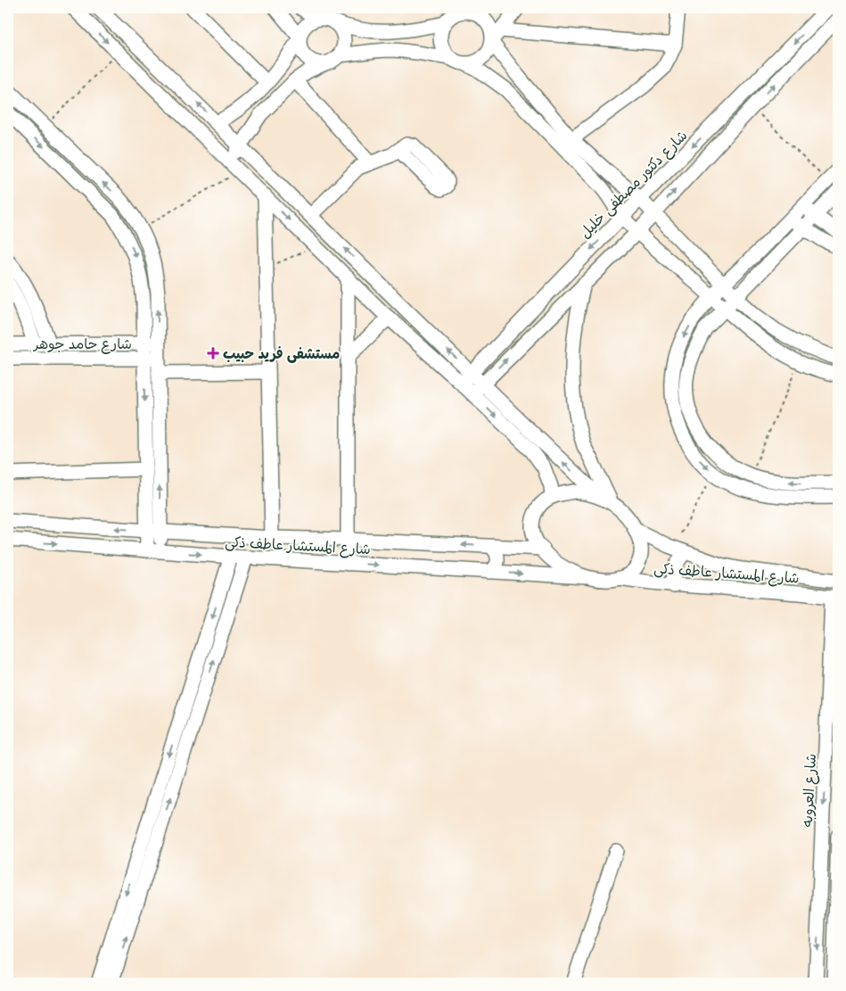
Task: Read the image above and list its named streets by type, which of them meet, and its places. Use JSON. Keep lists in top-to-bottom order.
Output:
{
  "streets": {
    "street": [
      "شارع دكتور مصطفى خليل",
      "شارع حامد جوهر",
      "شارع المستشار عاطف ذكى",
      "شارع العروبه"
    ]
  },
  "crossings": [
    ["شارع المستشار عاطف ذكى", "شارع العروبه"]
  ],
  "places": {
    "health": ["مستشفى فريد حبيب"]
  }
}
